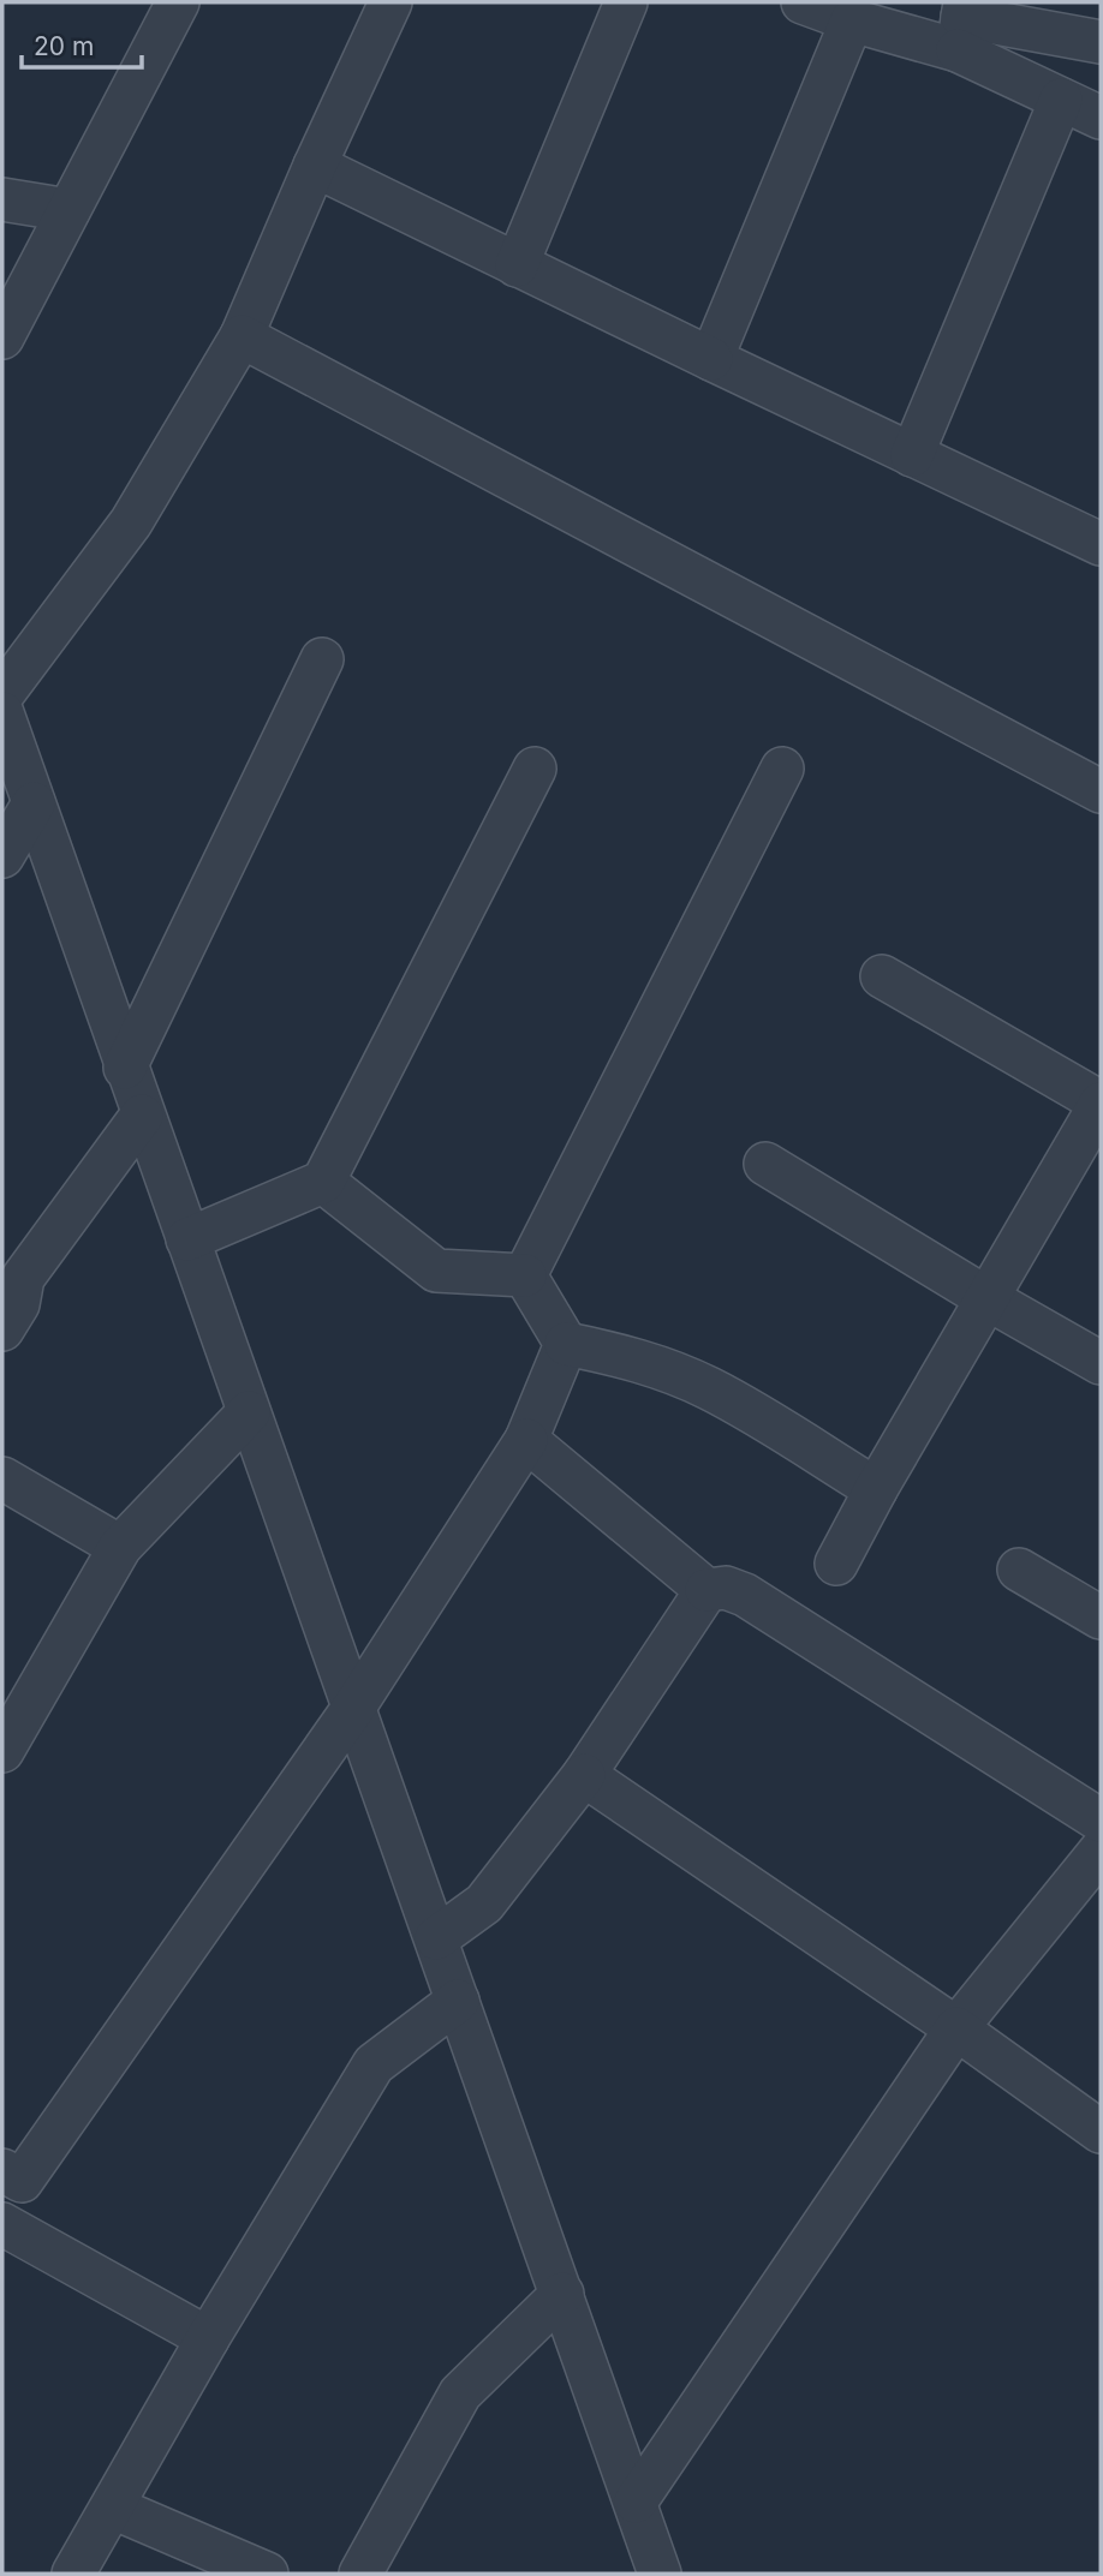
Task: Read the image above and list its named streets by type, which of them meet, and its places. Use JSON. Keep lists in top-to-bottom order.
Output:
{
  "scale_bar": "20 m"
}
